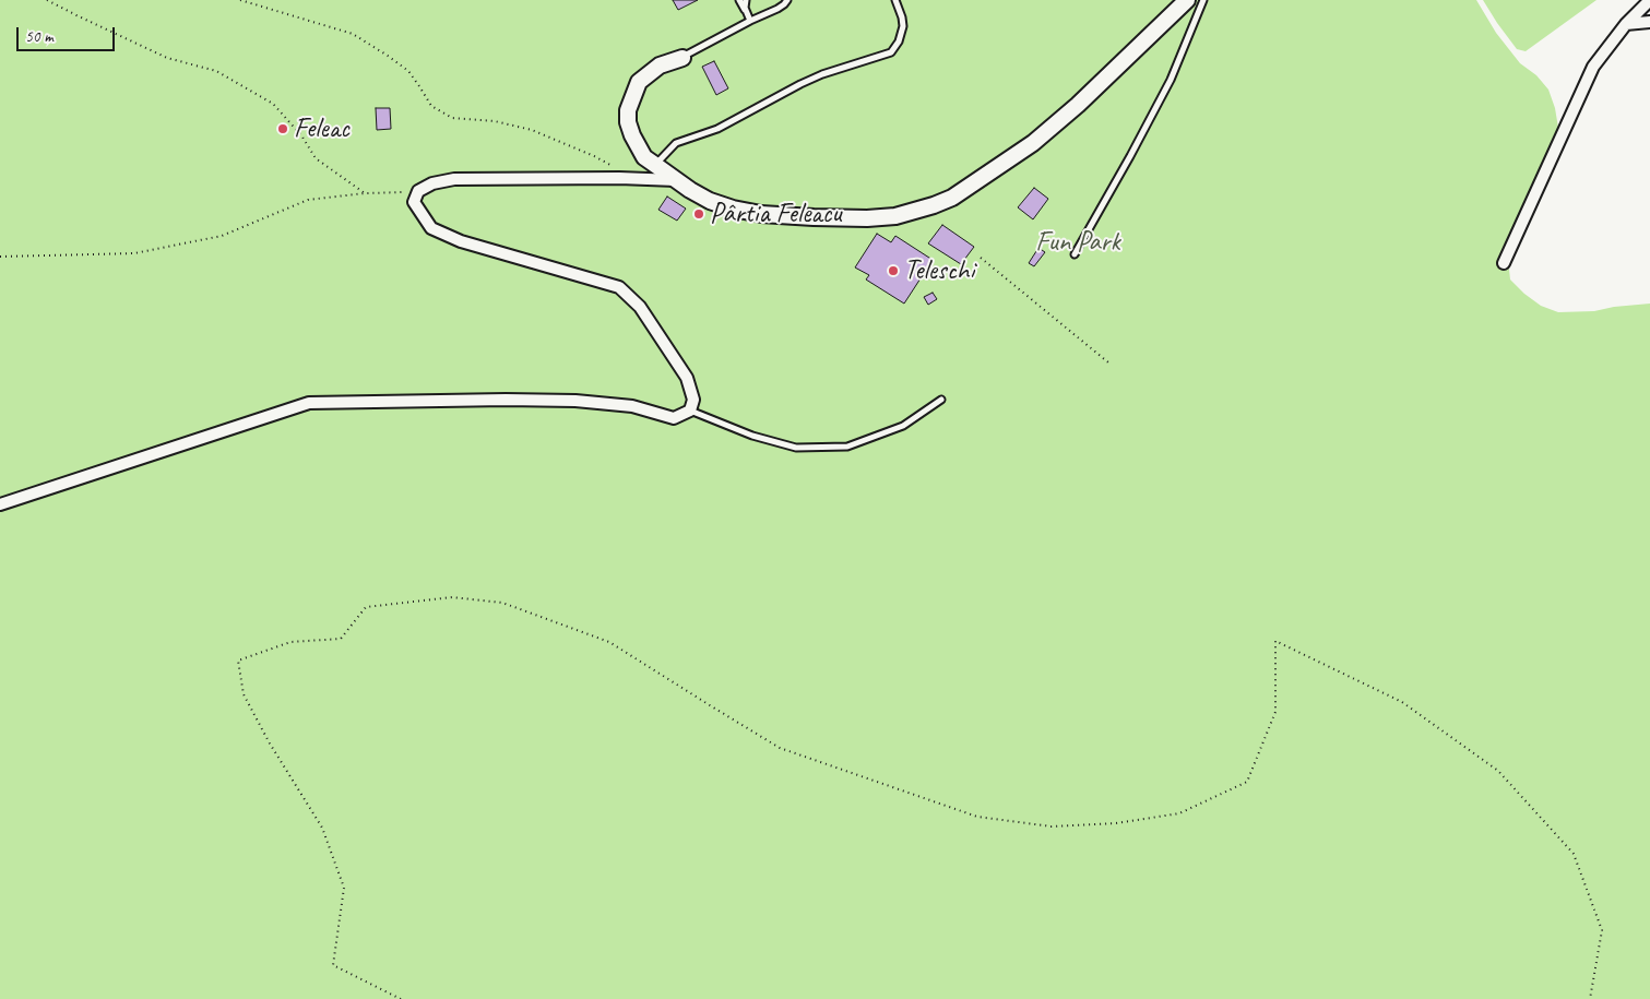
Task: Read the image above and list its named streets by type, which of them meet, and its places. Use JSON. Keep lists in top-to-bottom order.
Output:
{
  "parks": ["Fun Park"],
  "places": ["Feleac", "Pârtia Feleacu", "Teleschi"],
  "scale_bar": "50 m"
}
